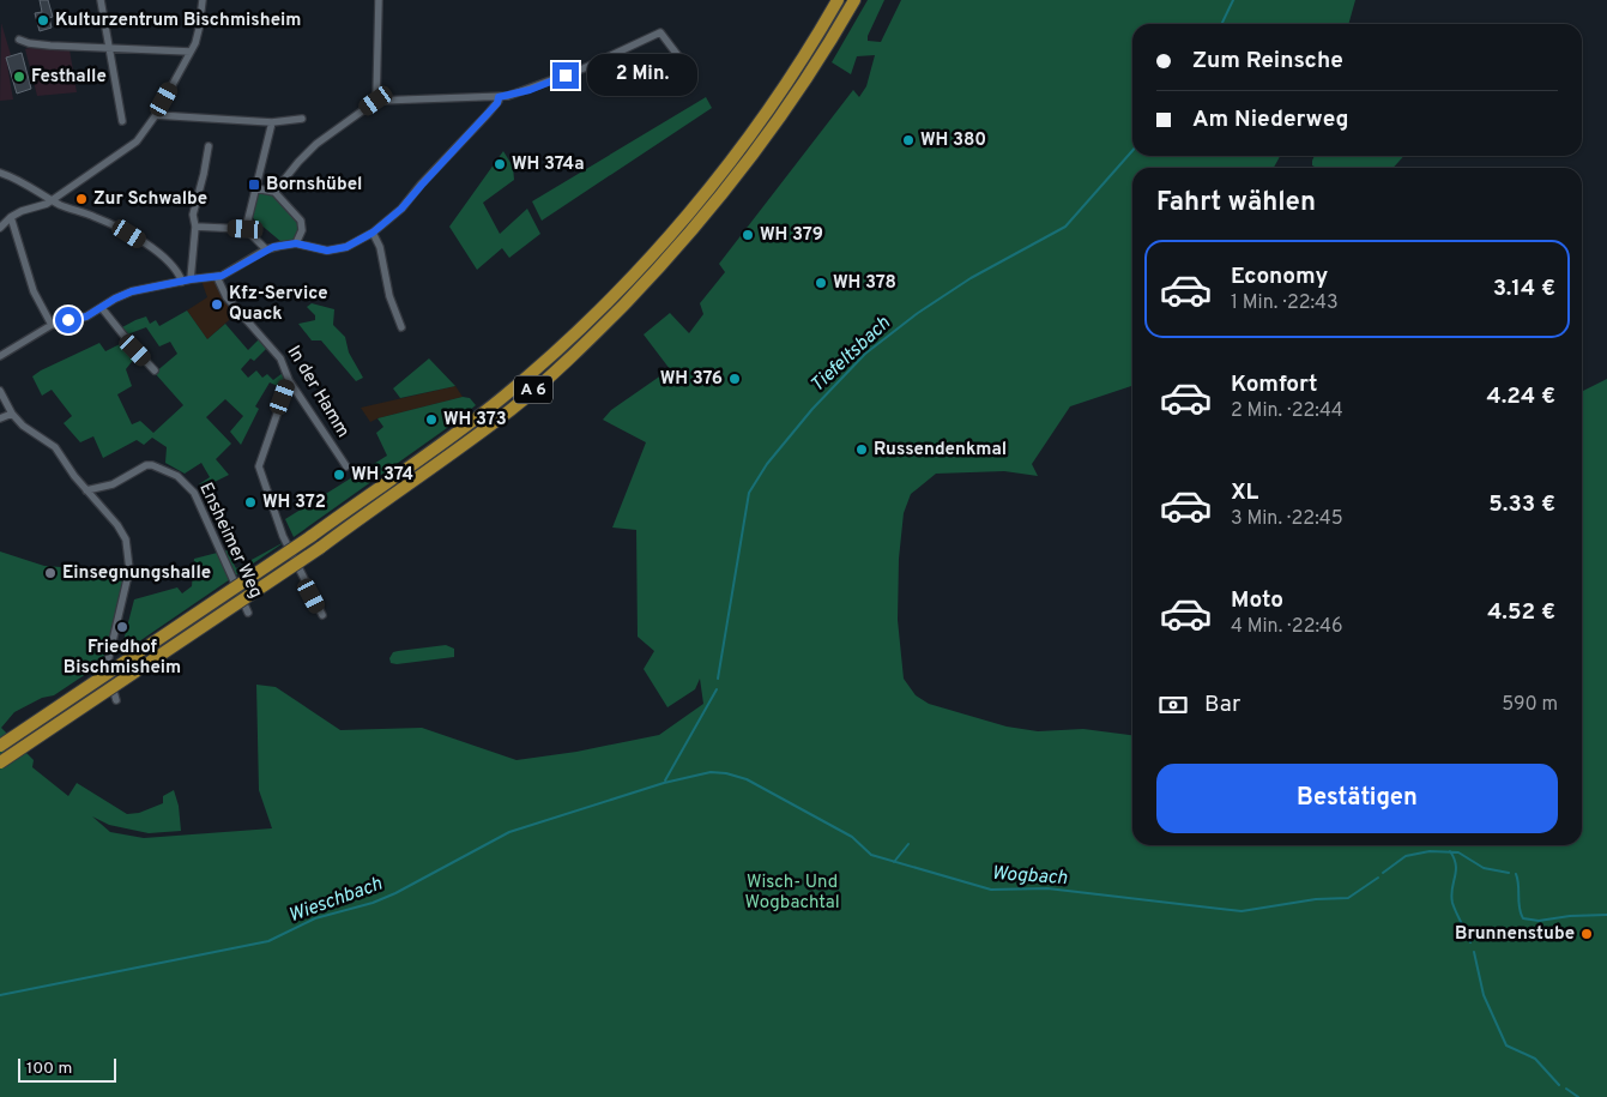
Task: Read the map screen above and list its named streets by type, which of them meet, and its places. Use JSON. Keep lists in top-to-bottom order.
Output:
{
  "streets": {
    "highway": ["A 6"],
    "street": ["In der Hamm", "Ensheimer Weg"]
  },
  "water": ["Tiefeltsbach", "Wogbach", "Wieschbach"],
  "parks": ["Wisch- Und Wogbachtal"],
  "places": {
    "other": [
      "Kulturzentrum Bischmisheim",
      "Festhalle",
      "WH 380",
      "WH 374a",
      "Zur Schwalbe",
      "WH 379",
      "WH 378",
      "Kfz-Service Quack",
      "WH 376",
      "WH 373",
      "Russendenkmal",
      "WH 374",
      "WH 372",
      "Einsegnungshalle",
      "Friedhof Bischmisheim",
      "Brunnenstube"
    ],
    "transit": ["Bornshübel"]
  },
  "scale_bar": "100 m",
  "page": {
    "banner": ["Zum Reinsche", "Am Niederweg"],
    "bubble": "2 Min.",
    "heading": "Fahrt wählen",
    "list": [
      {
        "name": "Economy",
        "note": "1 Min. · 22:43",
        "value": "3.14 €"
      },
      {
        "name": "Komfort",
        "note": "2 Min. · 22:44",
        "value": "4.24 €"
      },
      {
        "name": "XL",
        "note": "3 Min. · 22:45",
        "value": "5.33 €"
      },
      {
        "name": "Moto",
        "note": "4 Min. · 22:46",
        "value": "4.52 €"
      }
    ],
    "pay": ["Bar", "590 m"],
    "buttons": "Bestätigen",
    "scale": "100 m"
  }
}
